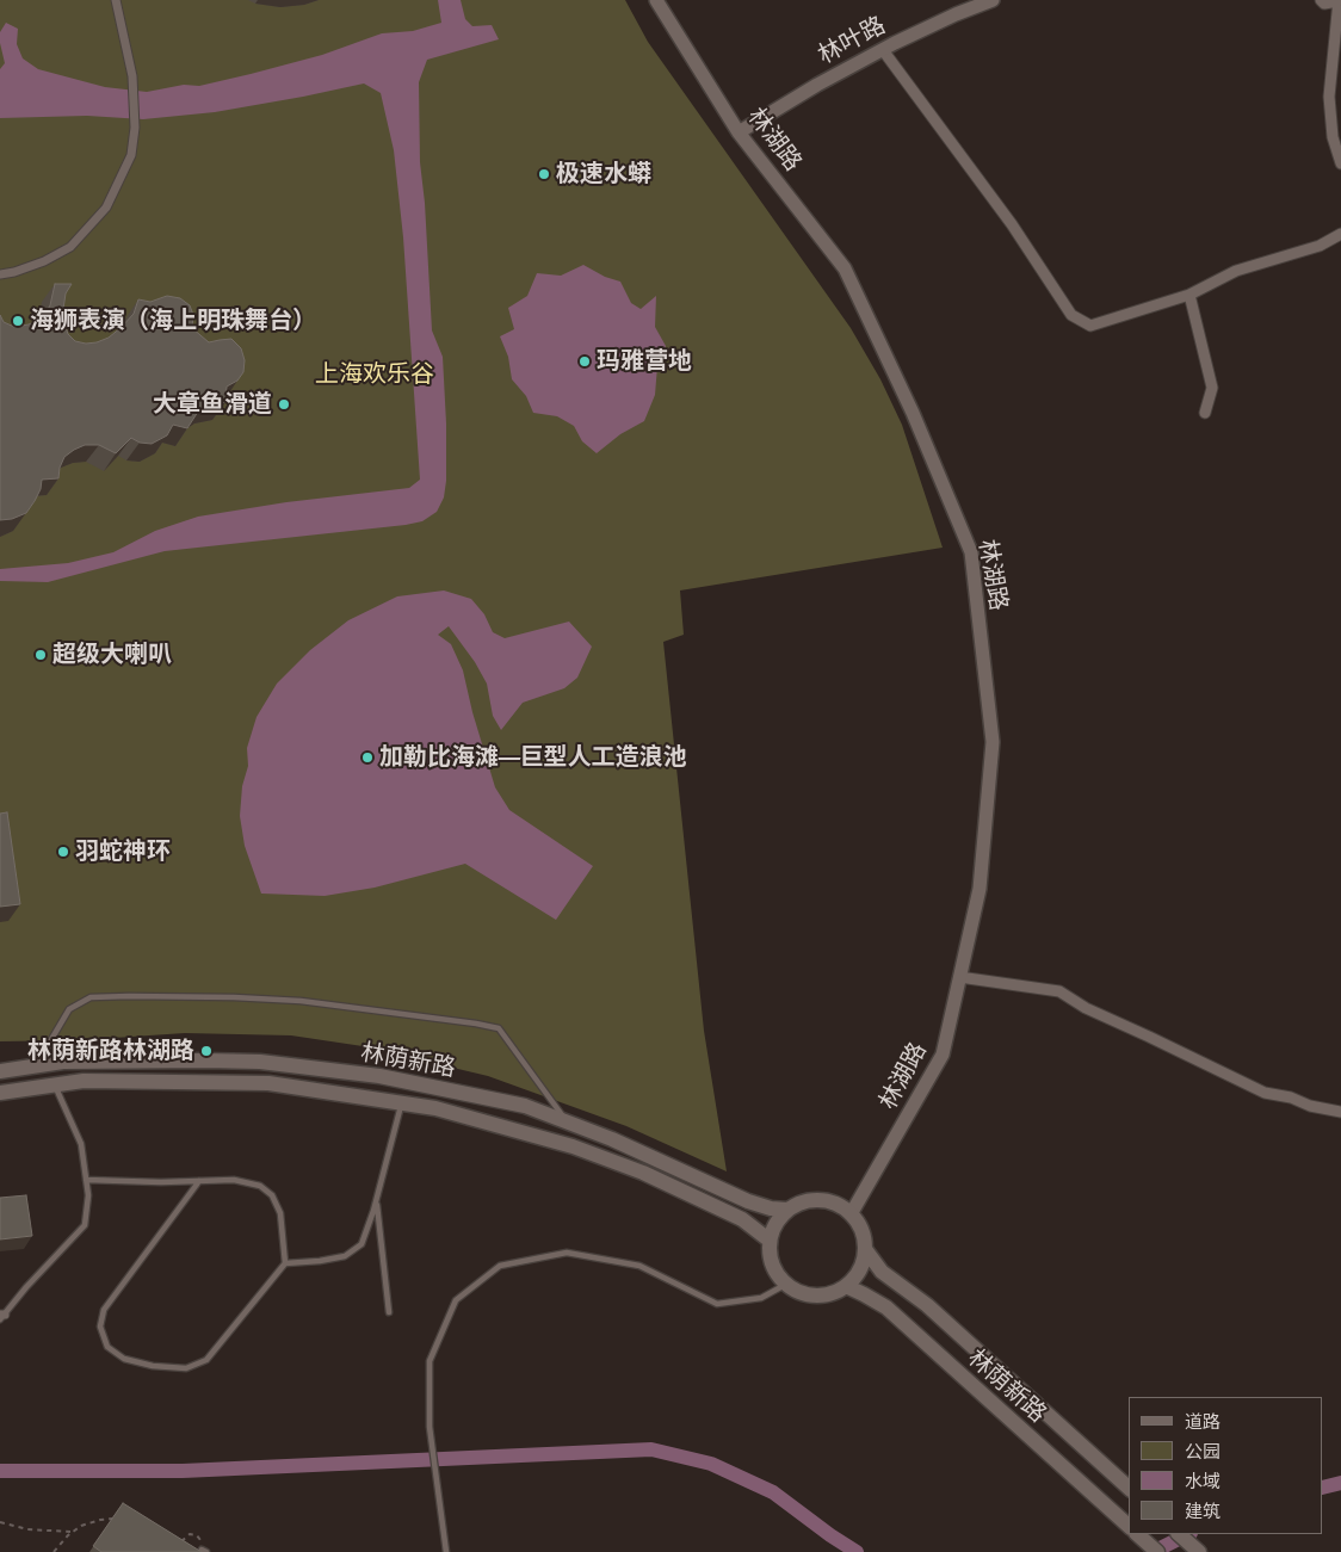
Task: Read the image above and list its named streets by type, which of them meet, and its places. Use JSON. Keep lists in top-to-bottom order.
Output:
{
  "streets": {
    "main road": ["林荫新路"],
    "street": ["林叶路", "林湖路"]
  },
  "crossings": [
    ["林叶路", "林湖路"],
    ["林湖路", "林荫新路"]
  ],
  "parks": ["上海欢乐谷"],
  "places": [
    "极速水蟒",
    "海狮表演（海上明珠舞台）",
    "玛雅营地",
    "大章鱼滑道",
    "超级大喇叭",
    "加勒比海滩—巨型人工造浪池",
    "羽蛇神环",
    "林荫新路林湖路"
  ],
  "legend": [
    "道路",
    "公园",
    "水域",
    "建筑"
  ]
}
